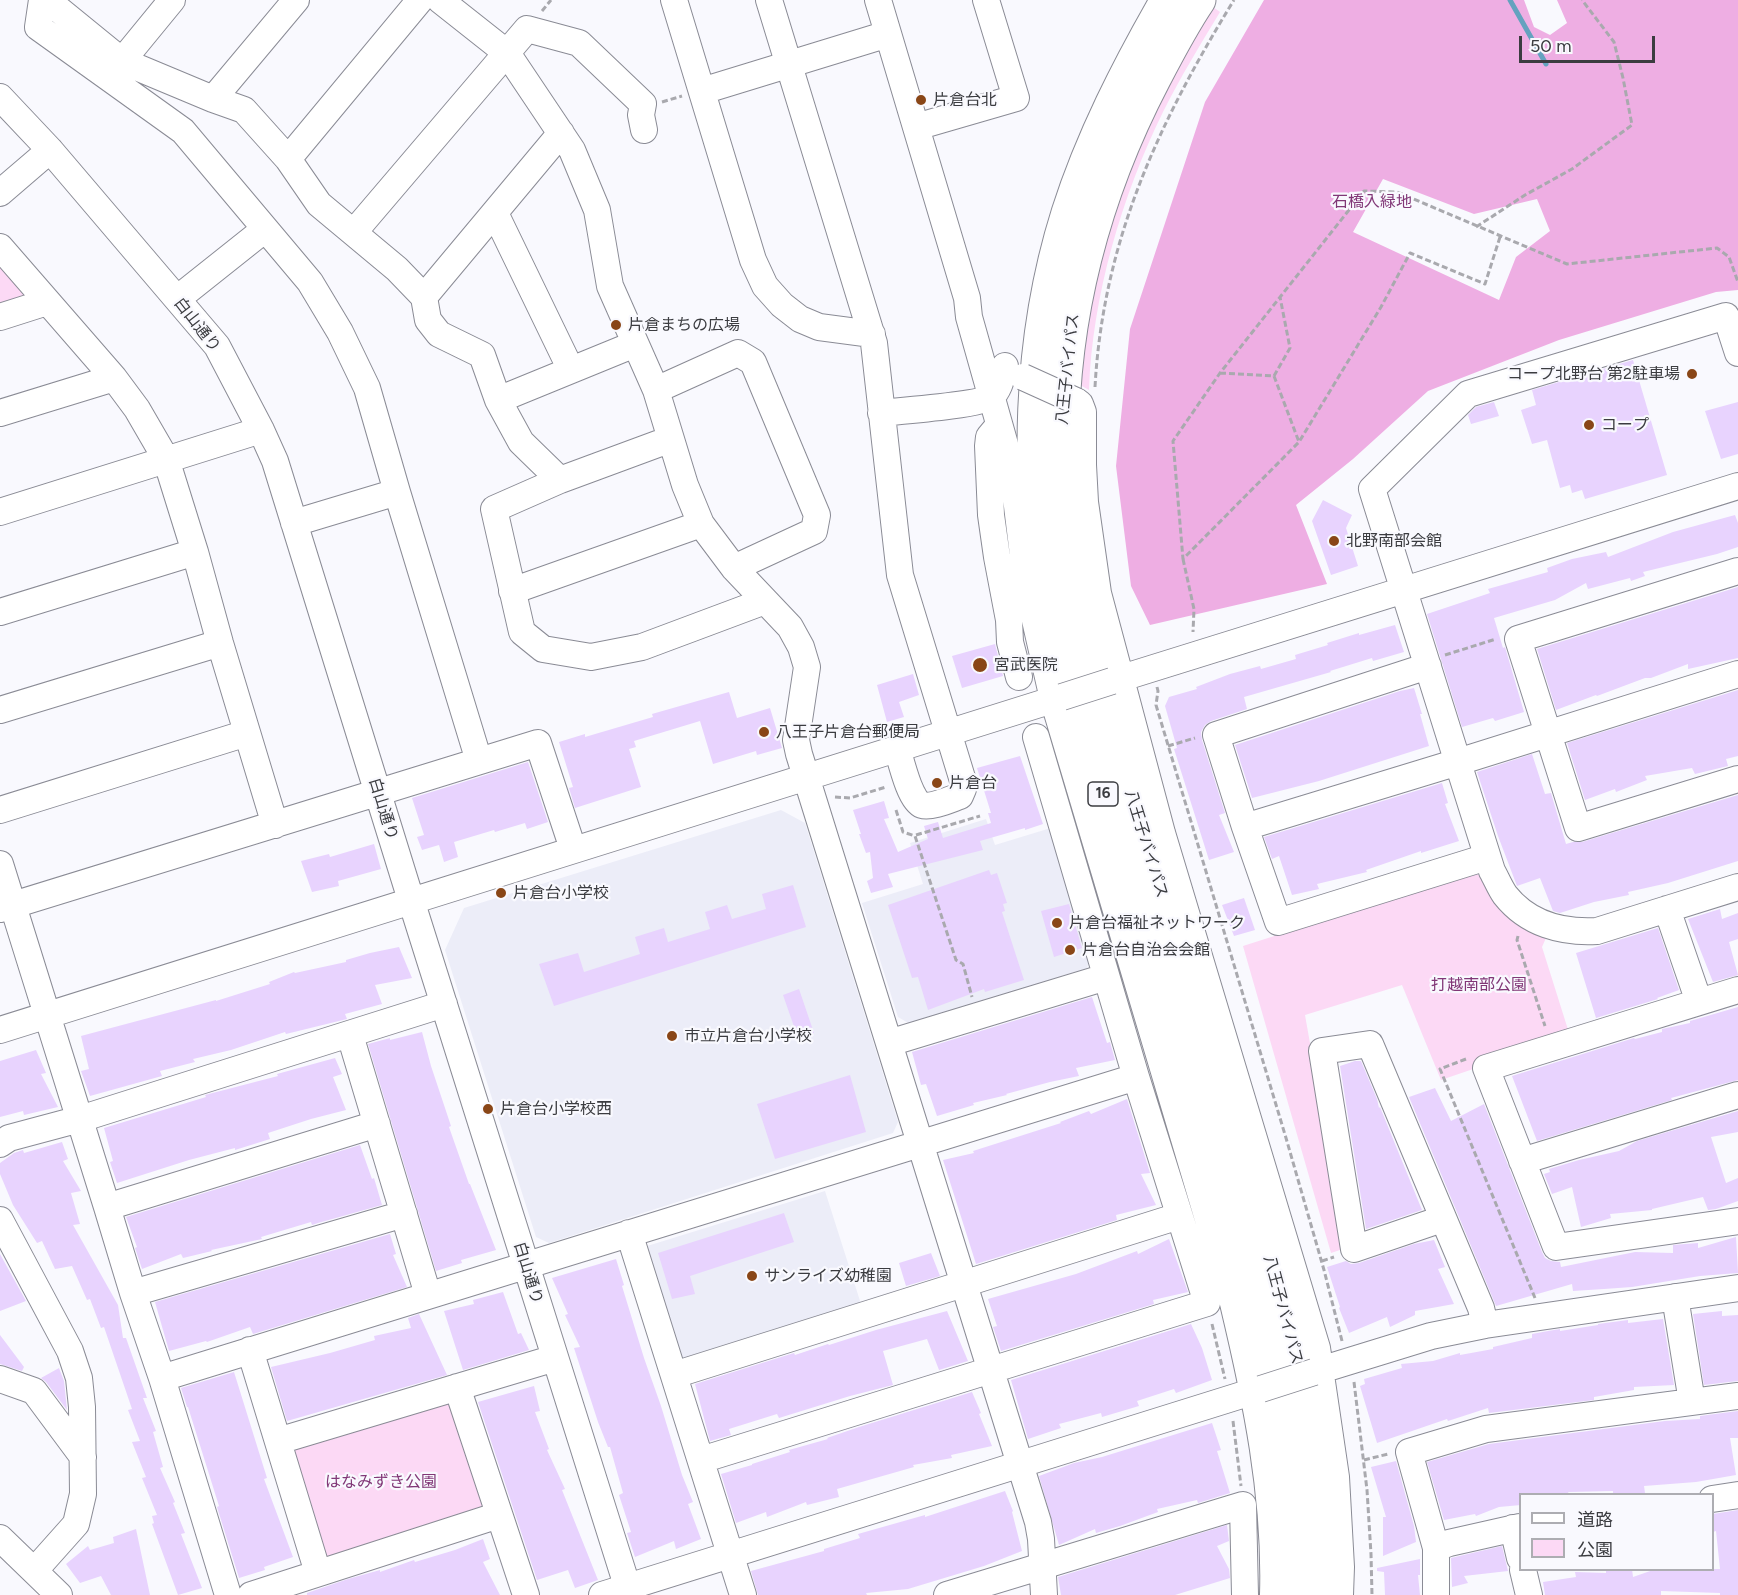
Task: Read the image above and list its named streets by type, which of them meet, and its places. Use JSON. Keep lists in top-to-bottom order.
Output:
{
  "streets": {
    "highway": ["八王子バイパス", "16"],
    "street": ["白山通り"]
  },
  "parks": ["石橋入緑地", "打越南部公園", "はなみずき公園"],
  "places": [
    "片倉台北",
    "片倉まちの広場",
    "コープ北野台 第2駐車場",
    "コープ",
    "北野南部会館",
    "宮武医院",
    "八王子片倉台郵便局",
    "片倉台",
    "片倉台小学校",
    "片倉台福祉ネットワーク",
    "片倉台自治会会館",
    "市立片倉台小学校",
    "片倉台小学校西",
    "サンライズ幼稚園"
  ],
  "legend": ["道路", "公園"],
  "scale_bar": "50 m"
}
